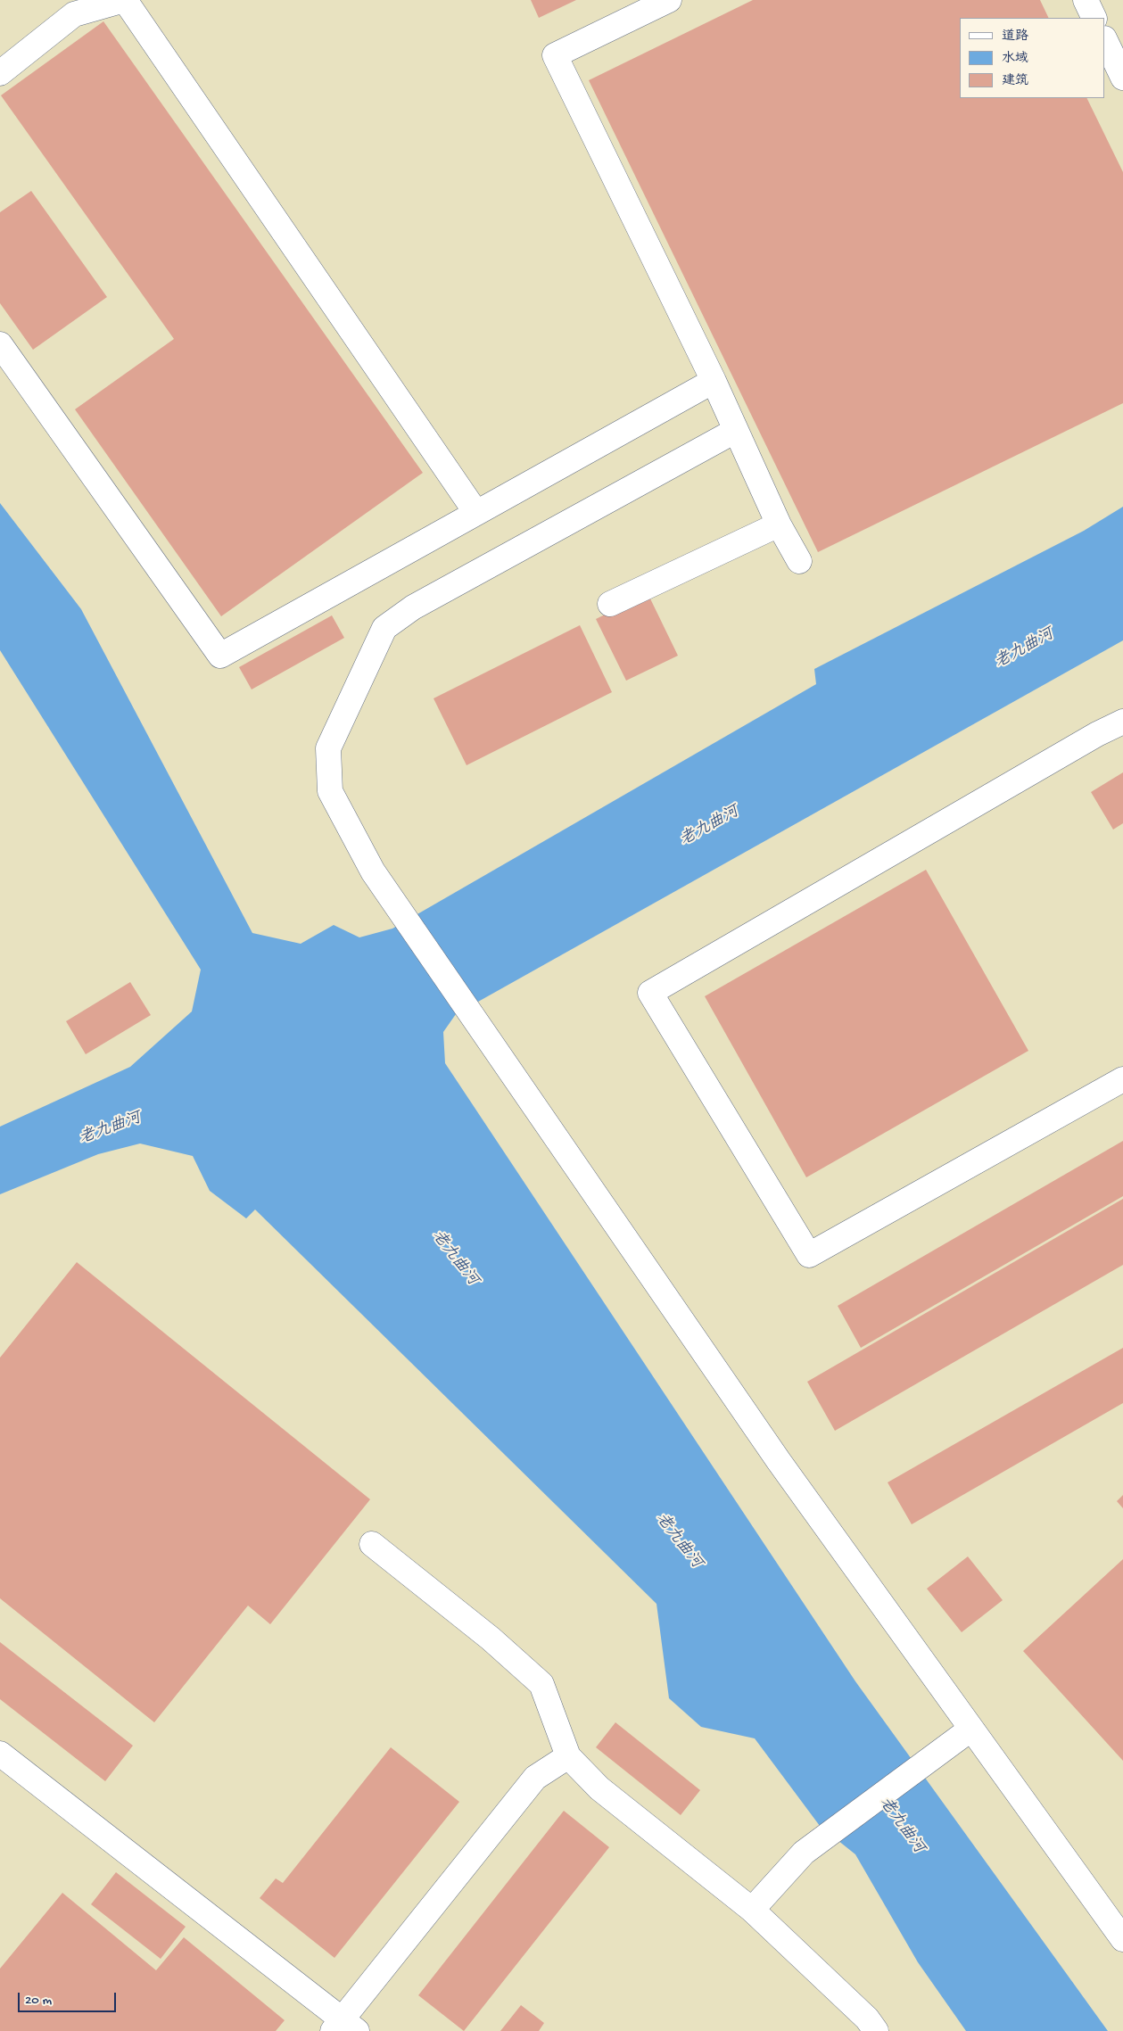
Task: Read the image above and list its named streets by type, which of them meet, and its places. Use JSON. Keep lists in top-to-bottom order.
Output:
{
  "water": ["老九曲河"],
  "legend": ["道路", "水域", "建筑"],
  "scale_bar": "20 m"
}
